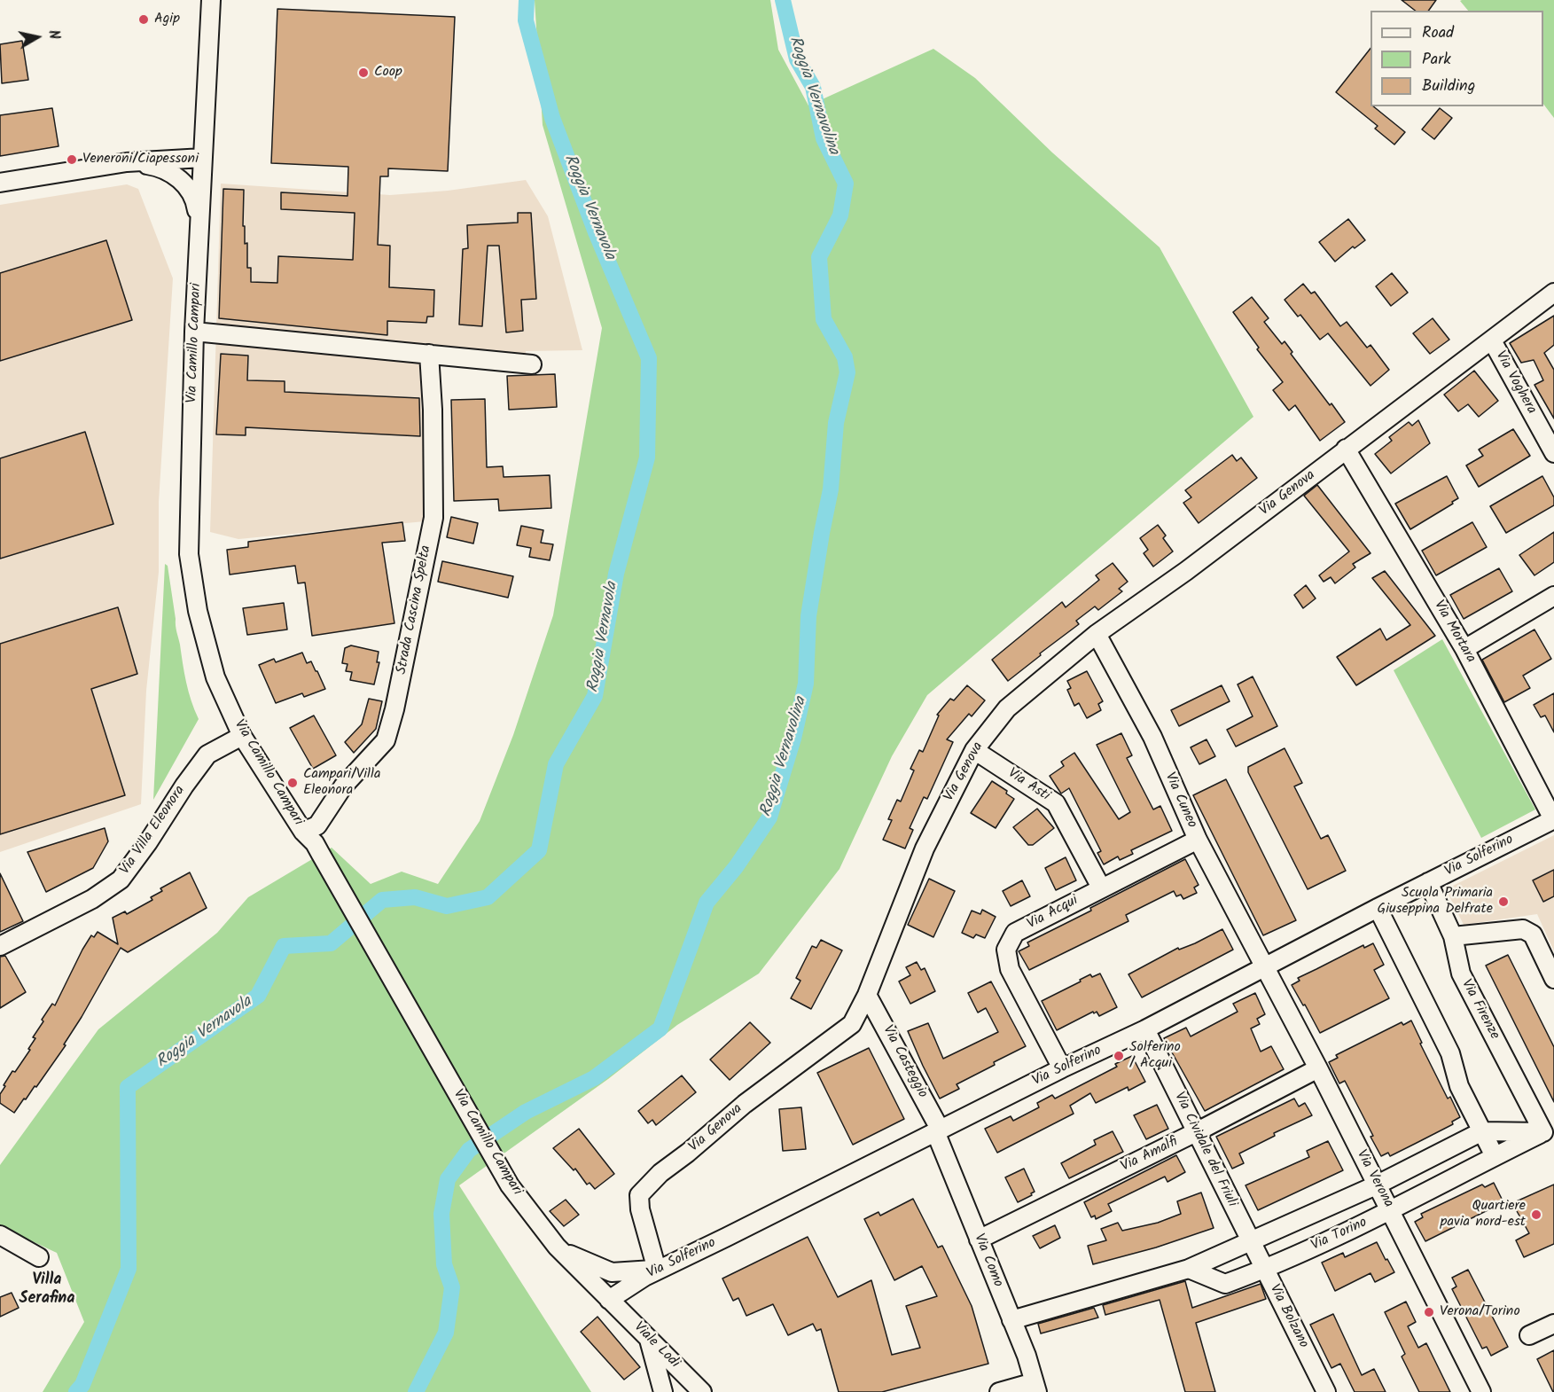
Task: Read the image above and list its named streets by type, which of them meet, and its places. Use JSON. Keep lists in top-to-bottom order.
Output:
{
  "streets": {
    "street": [
      "Via Camillo Campari",
      "Via Voghera",
      "Via Genova",
      "Strada Cascina Spelta",
      "Via Mortara",
      "Via Asti",
      "Via Cuneo",
      "Via Villa Eleonora",
      "Via Solferino",
      "Via Acqui",
      "Via Firenze",
      "Via Casteggio",
      "Via Cividale del Friuli",
      "Via Amalfi",
      "Via Verona",
      "Via Torino",
      "Via Como",
      "Via Bolzano",
      "Viale Lodi"
    ]
  },
  "crossings": [
    ["Via Camillo Campari", "Strada Cascina Spelta"],
    ["Via Camillo Campari", "Via Villa Eleonora"],
    ["Via Camillo Campari", "Via Solferino"],
    ["Via Camillo Campari", "Viale Lodi"],
    ["Via Voghera", "Via Genova"],
    ["Via Genova", "Via Mortara"],
    ["Via Genova", "Via Asti"],
    ["Via Genova", "Via Cuneo"],
    ["Via Genova", "Via Solferino"],
    ["Via Genova", "Via Casteggio"],
    ["Via Mortara", "Via Solferino"],
    ["Via Asti", "Via Acqui"],
    ["Via Cuneo", "Via Solferino"],
    ["Via Cuneo", "Via Acqui"],
    ["Via Cuneo", "Via Verona"],
    ["Via Solferino", "Via Acqui"],
    ["Via Solferino", "Via Firenze"],
    ["Via Solferino", "Via Casteggio"],
    ["Via Solferino", "Via Cividale del Friuli"],
    ["Via Solferino", "Via Verona"],
    ["Via Solferino", "Via Como"],
    ["Via Solferino", "Viale Lodi"],
    ["Via Firenze", "Via Torino"],
    ["Via Casteggio", "Via Como"],
    ["Via Cividale del Friuli", "Via Amalfi"],
    ["Via Cividale del Friuli", "Via Torino"],
    ["Via Cividale del Friuli", "Via Bolzano"],
    ["Via Amalfi", "Via Verona"],
    ["Via Amalfi", "Via Como"],
    ["Via Verona", "Via Torino"],
    ["Via Torino", "Via Como"],
    ["Via Torino", "Via Bolzano"]
  ],
  "districts": ["Villa Serafina"],
  "water": ["Roggia Vernavolina", "Roggia Vernavola"],
  "places": [
    "Agip",
    "Coop",
    "Veneroni/Ciapessoni",
    "Campari/Villa Eleonora",
    "Scuola Primaria Giuseppina Delfrate",
    "Solferino / Acqui",
    "Quartiere pavia nord-est",
    "Verona/Torino"
  ],
  "legend": ["Road", "Park", "Building"],
  "north": "right"
}
